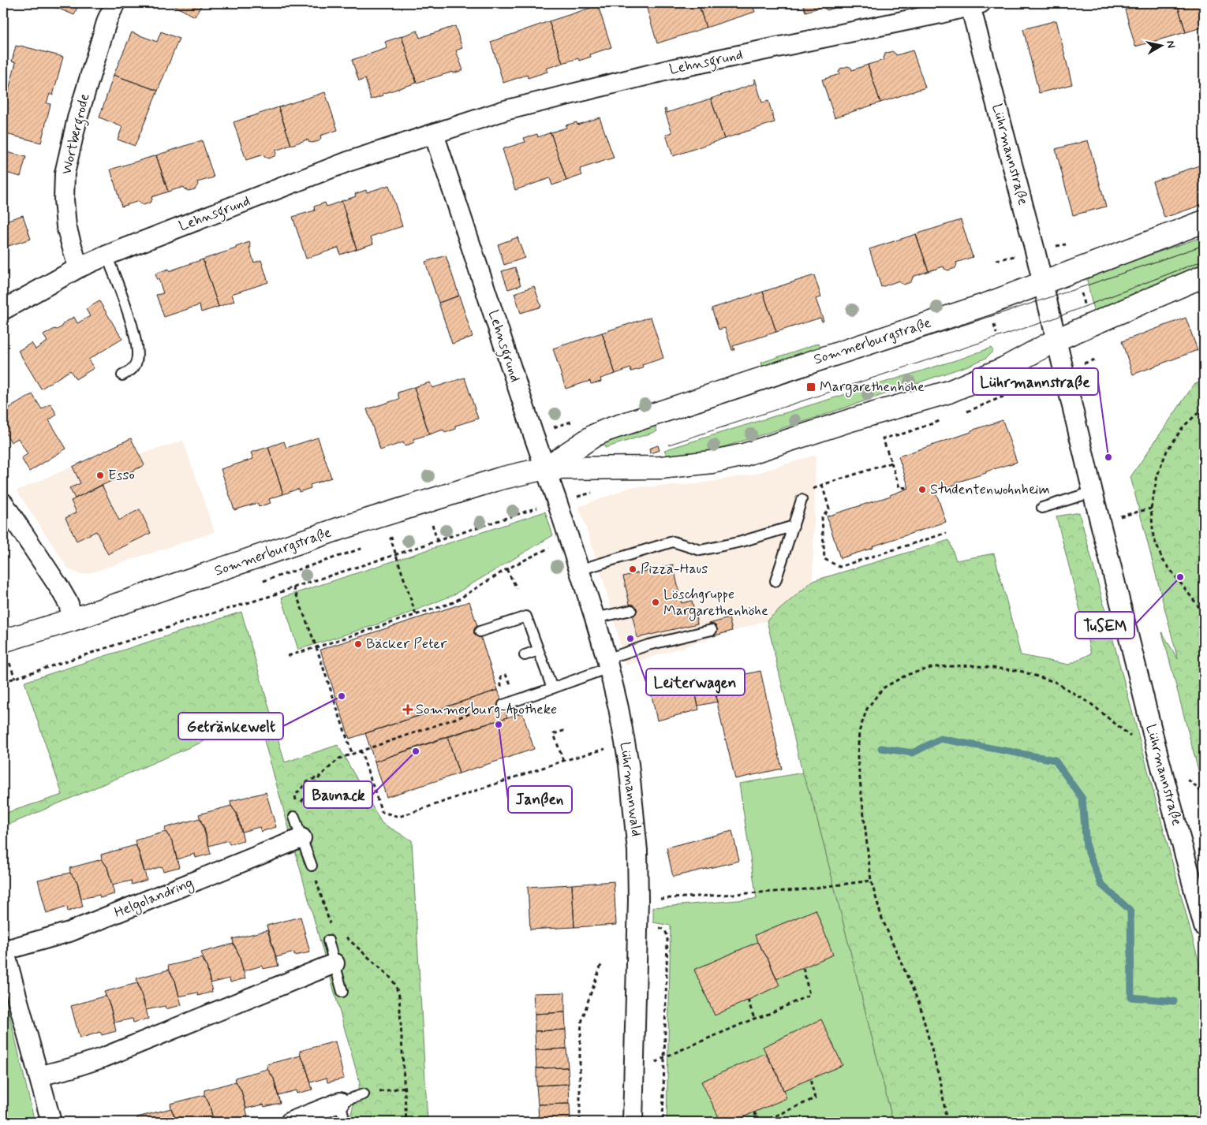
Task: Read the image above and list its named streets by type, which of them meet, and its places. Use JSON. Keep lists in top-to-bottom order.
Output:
{
  "streets": {
    "street": [
      "Lehnsgrund",
      "Wortbergrode",
      "Lührmannstraße",
      "Sommerburgstraße",
      "Lührmannwald",
      "Helgolandring"
    ]
  },
  "crossings": [
    ["Lehnsgrund", "Wortbergrode"],
    ["Lehnsgrund", "Lührmannstraße"],
    ["Lehnsgrund", "Sommerburgstraße"],
    ["Lehnsgrund", "Lührmannwald"],
    ["Lührmannstraße", "Sommerburgstraße"],
    ["Sommerburgstraße", "Lührmannwald"]
  ],
  "places": {
    "transit": ["Margarethenhöhe"],
    "other": [
      "Lührmannstraße",
      "Esso",
      "Studentenwohnheim",
      "Pizza-Haus",
      "TuSEM",
      "Löschgruppe Margarethenhöhe",
      "Leiterwagen",
      "Bäcker Peter",
      "Getränkewelt",
      "Janßen",
      "Baunack"
    ],
    "health": ["Sommerburg-Apotheke"]
  },
  "north": "right"
}
